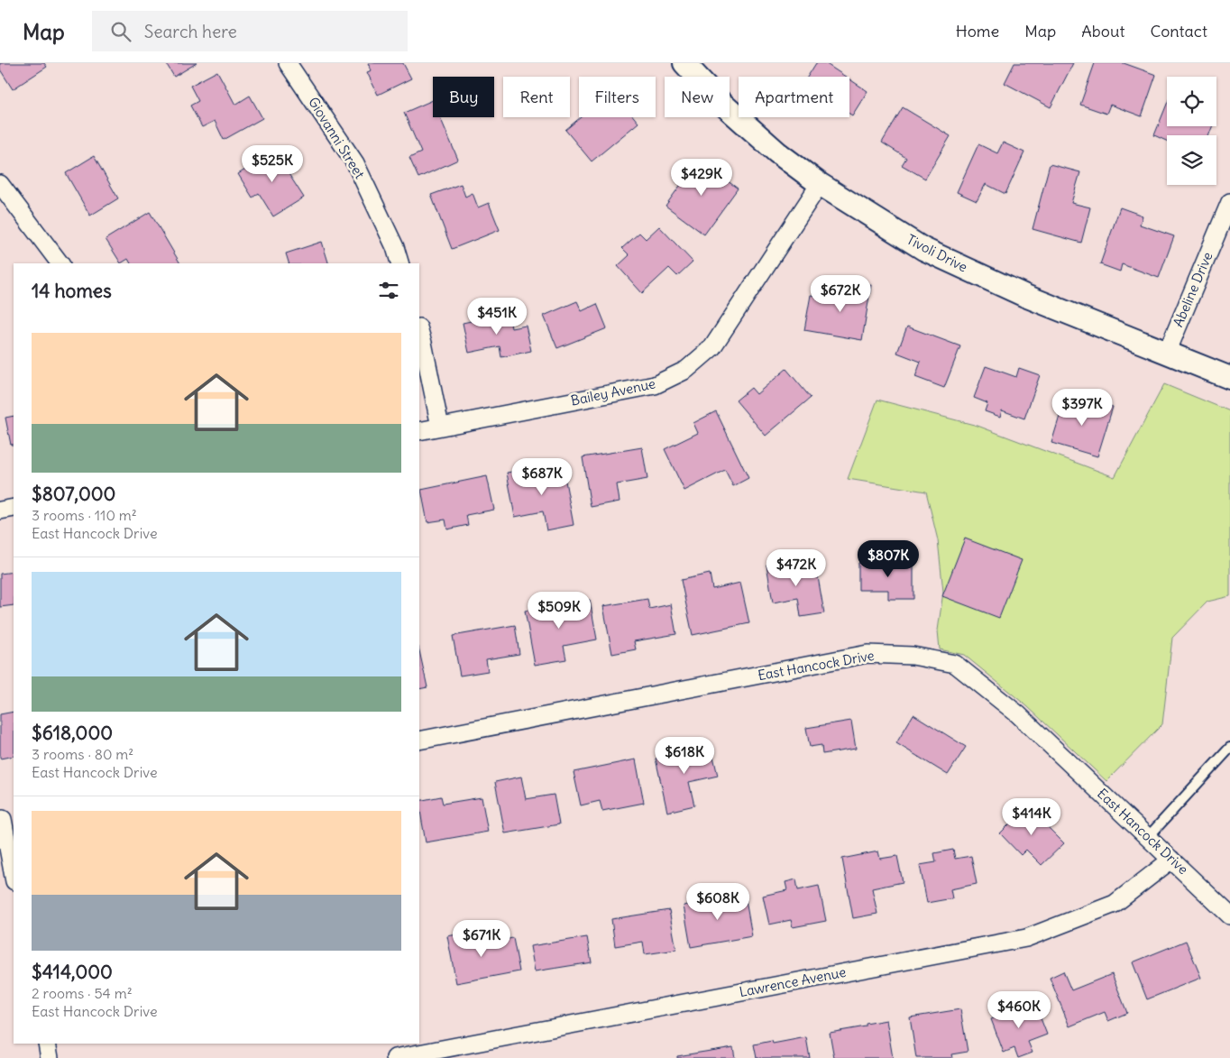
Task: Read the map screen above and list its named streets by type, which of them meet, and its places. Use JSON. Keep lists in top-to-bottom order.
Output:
{
  "streets": {
    "street": [
      "Giovanni Street",
      "Tivoli Drive",
      "Abeline Drive",
      "Bailey Avenue",
      "East Hancock Drive",
      "Lawrence Avenue"
    ]
  },
  "crossings": [
    ["Tivoli Drive", "Abeline Drive"],
    ["Tivoli Drive", "Bailey Avenue"],
    ["East Hancock Drive", "Lawrence Avenue"]
  ],
  "page": {
    "header": "Map",
    "search": "Search here",
    "nav": [
      "Home",
      "Map",
      "About",
      "Contact"
    ],
    "chip": [
      "Buy",
      "Rent",
      "Filters",
      "New",
      "Apartment"
    ],
    "price": [
      "$525K",
      "$429K",
      "$672K",
      "$451K",
      "$397K",
      "$687K",
      "$807K",
      "$472K",
      "$509K",
      "$618K",
      "$414K",
      "$608K",
      "$671K",
      "$460K"
    ],
    "heading": "14 homes",
    "list": [
      {
        "name": "$807,000",
        "note": "3 rooms · 110 m² · East Hancock Drive"
      },
      {
        "name": "$618,000",
        "note": "3 rooms · 80 m² · East Hancock Drive"
      },
      {
        "name": "$414,000",
        "note": "2 rooms · 54 m² · East Hancock Drive"
      }
    ]
  }
}
